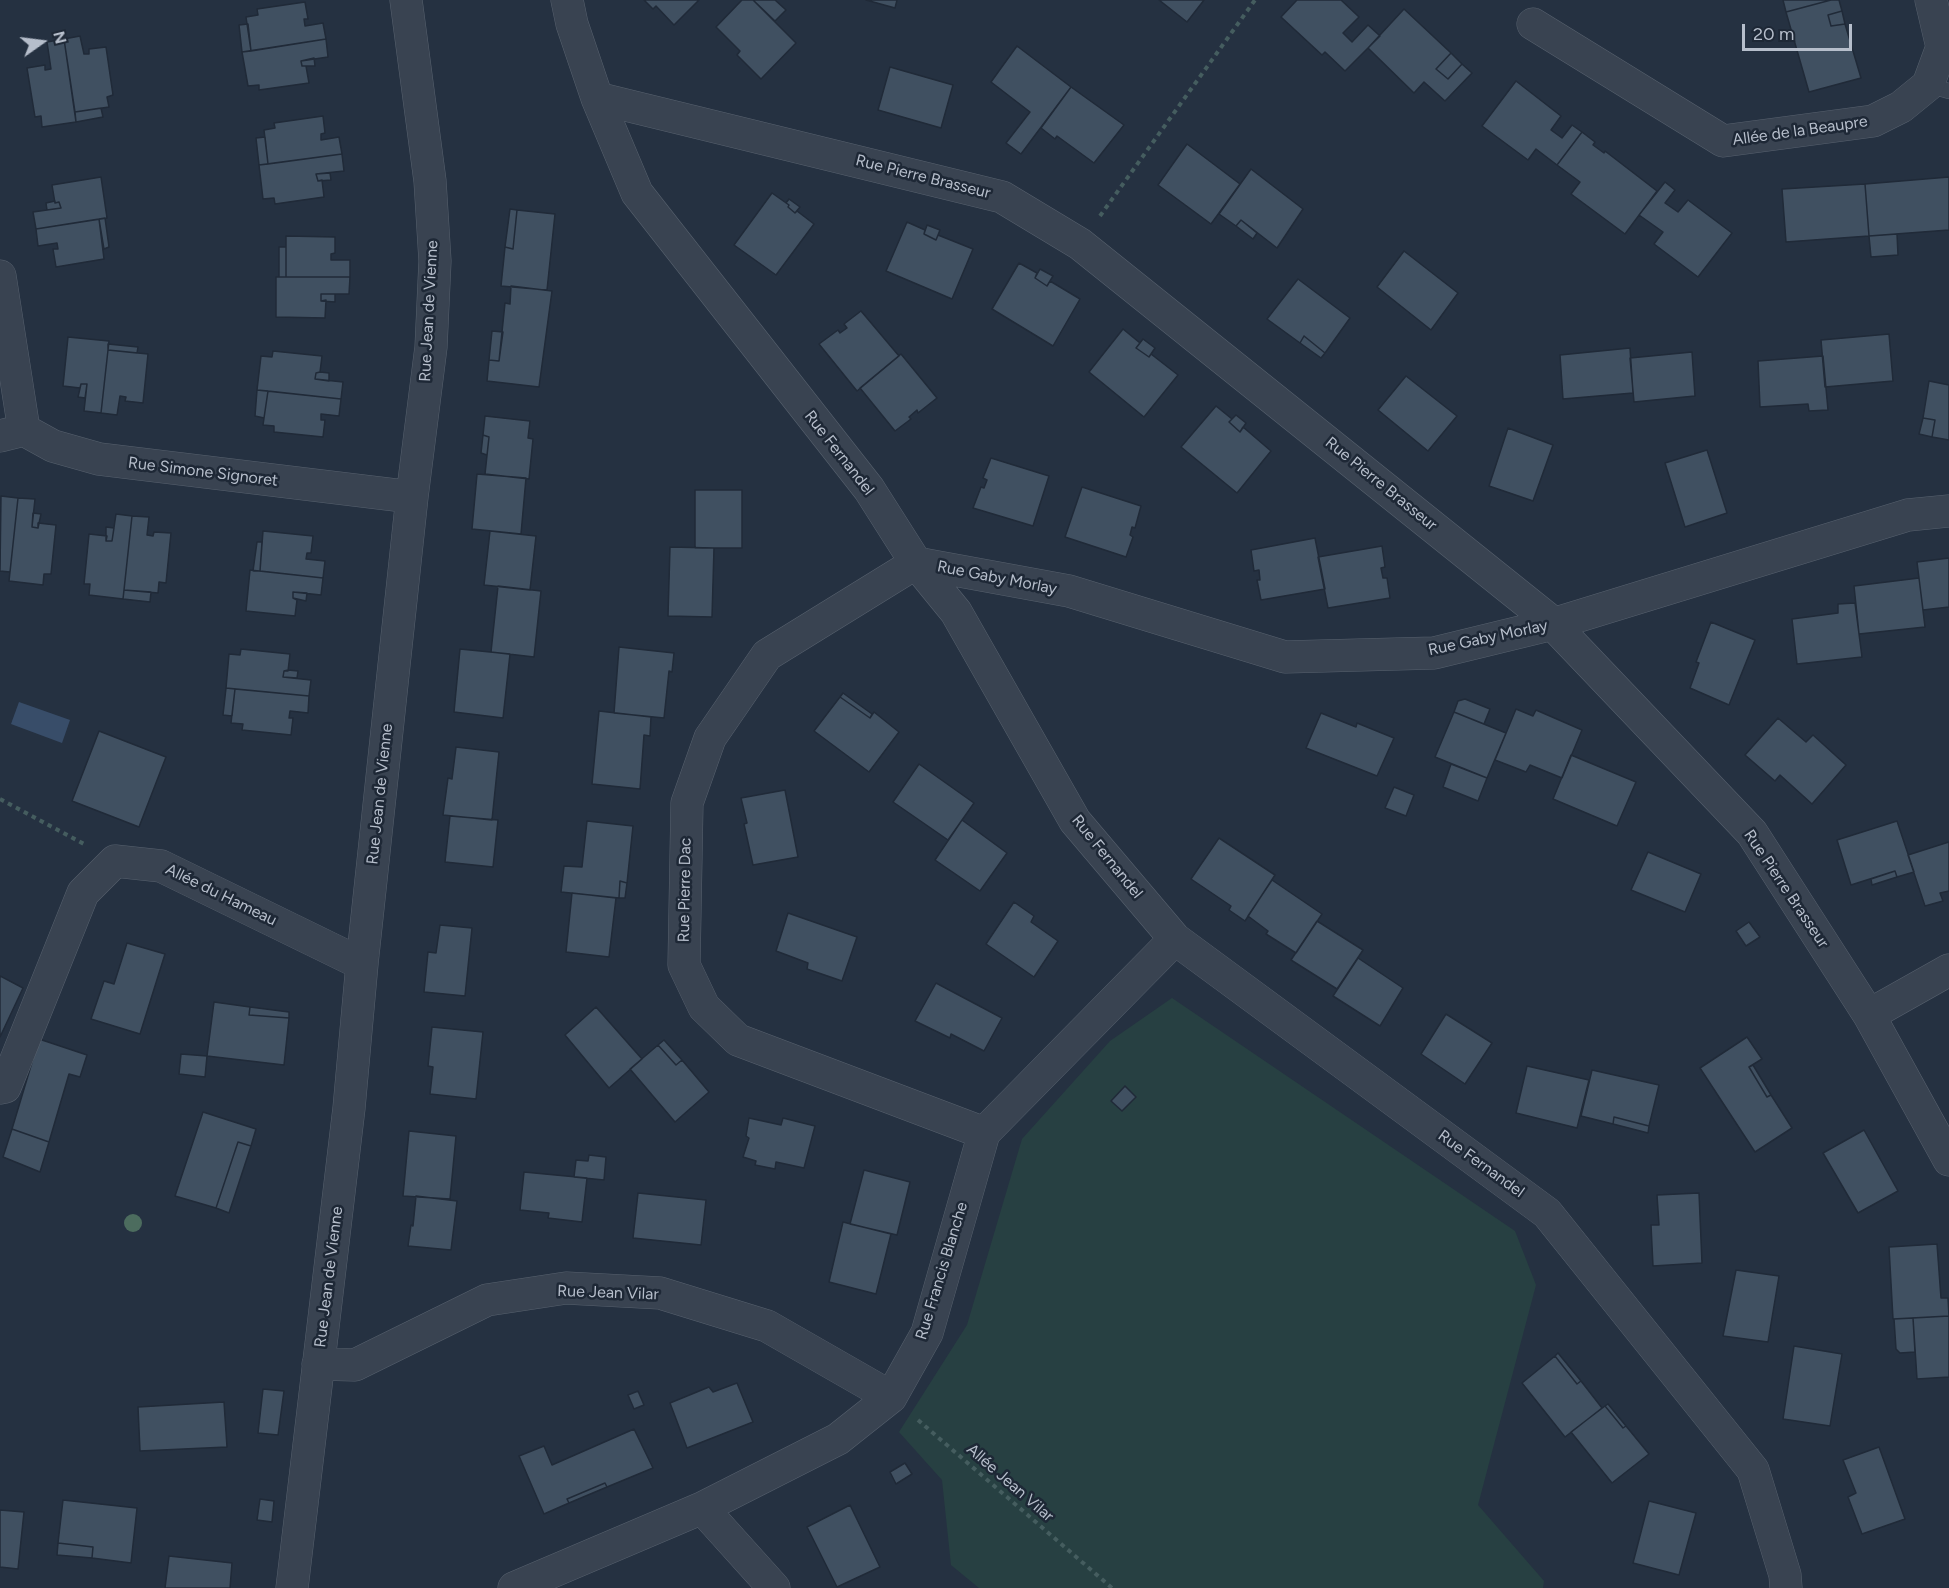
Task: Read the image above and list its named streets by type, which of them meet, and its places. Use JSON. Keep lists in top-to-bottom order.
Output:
{
  "streets": {
    "street": [
      "Allée de la Beaupre",
      "Rue Pierre Brasseur",
      "Rue Jean de Vienne",
      "Rue Fernandel",
      "Rue Simone Signoret",
      "Rue Gaby Morlay",
      "Rue Pierre Dac",
      "Allée du Hameau",
      "Rue Francis Blanche",
      "Rue Jean Vilar"
    ],
    "path": ["Allée Jean Vilar"]
  },
  "crossings": [
    ["Rue Pierre Brasseur", "Rue Fernandel"],
    ["Rue Pierre Brasseur", "Rue Gaby Morlay"],
    ["Rue Jean de Vienne", "Rue Simone Signoret"],
    ["Rue Jean de Vienne", "Allée du Hameau"],
    ["Rue Jean de Vienne", "Rue Jean Vilar"],
    ["Rue Fernandel", "Rue Gaby Morlay"],
    ["Rue Fernandel", "Rue Pierre Dac"],
    ["Rue Fernandel", "Rue Francis Blanche"],
    ["Rue Gaby Morlay", "Rue Pierre Dac"],
    ["Rue Pierre Dac", "Rue Francis Blanche"],
    ["Rue Francis Blanche", "Rue Jean Vilar"],
    ["Rue Francis Blanche", "Allée Jean Vilar"],
    ["Rue Jean Vilar", "Allée Jean Vilar"]
  ],
  "scale_bar": "20 m",
  "north": "right"
}
